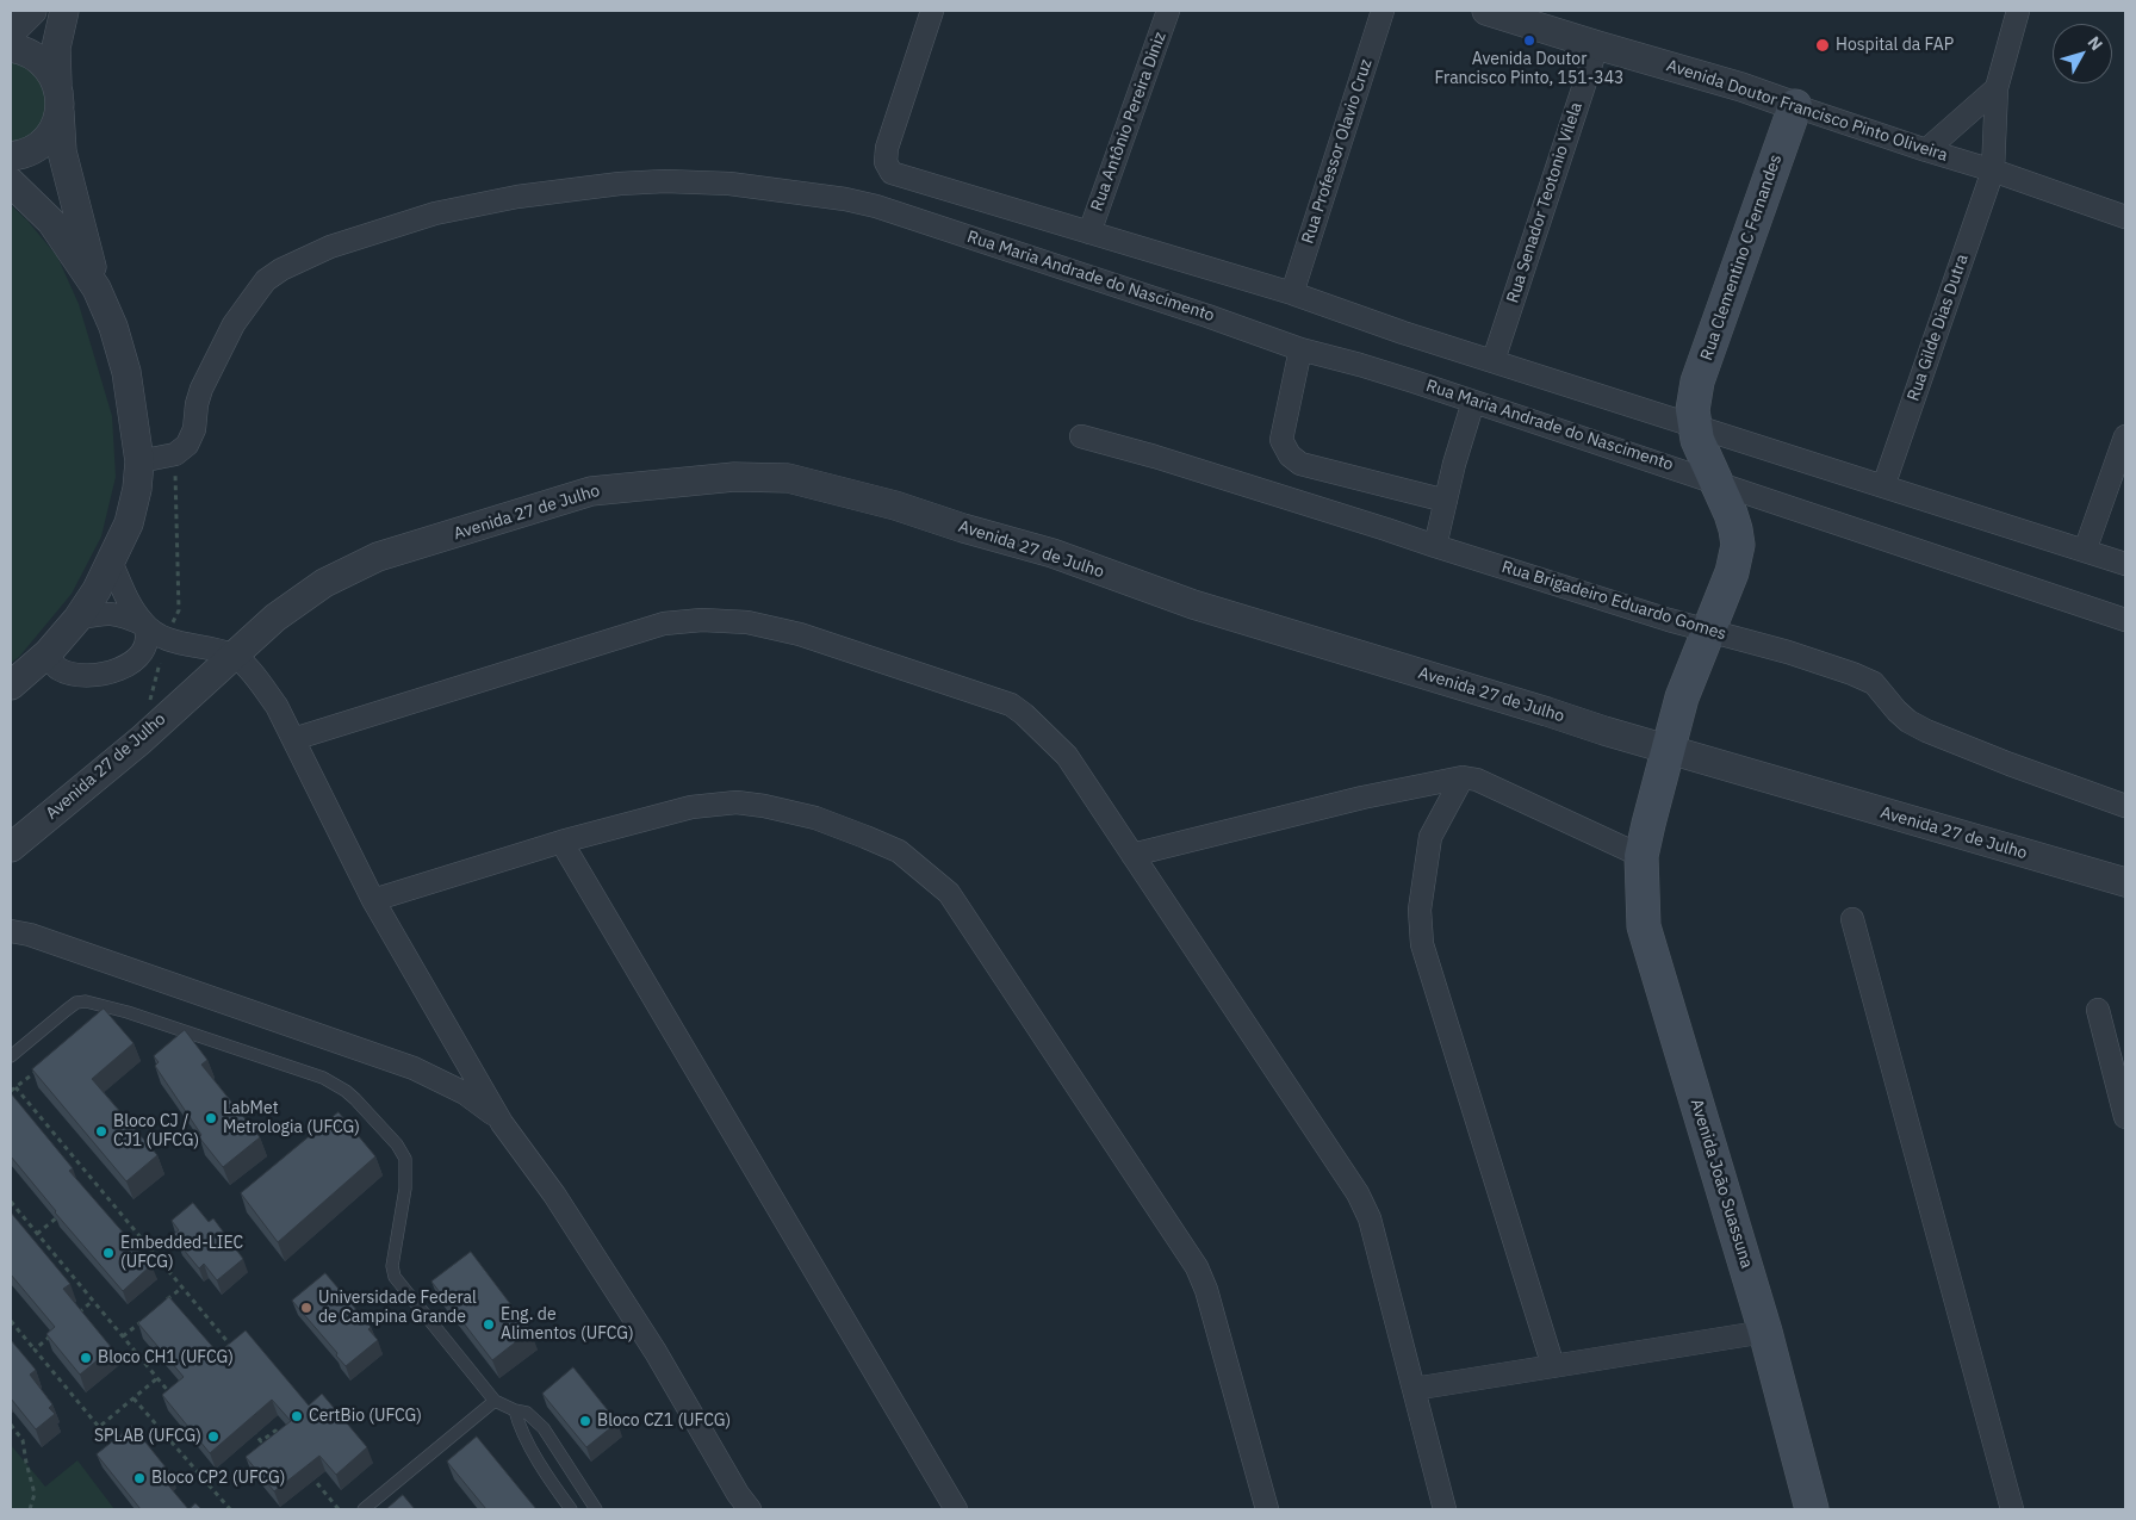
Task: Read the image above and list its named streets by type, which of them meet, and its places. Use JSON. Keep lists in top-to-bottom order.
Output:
{
  "streets": {
    "main road": ["Rua Clementino C Fernandes", "Avenida João Suassuna"],
    "street": [
      "Avenida Doutor Francisco Pinto Oliveira",
      "Rua Antônio Pereira Diniz",
      "Rua Professor Olavio Cruz",
      "Rua Senador Teotonio Vilela",
      "Rua Maria Andrade do Nascimento",
      "Rua Gilde Dias Dutra",
      "Avenida 27 de Julho",
      "Rua Brigadeiro Eduardo Gomes"
    ]
  },
  "crossings": [
    ["Avenida Doutor Francisco Pinto Oliveira", "Rua Senador Teotonio Vilela"],
    ["Avenida Doutor Francisco Pinto Oliveira", "Rua Clementino C Fernandes"],
    ["Avenida Doutor Francisco Pinto Oliveira", "Rua Gilde Dias Dutra"]
  ],
  "places": [
    "Avenida Doutor Francisco Pinto, 151-343",
    "Hospital da FAP",
    "LabMet Metrologia (UFCG)",
    "Bloco CJ / CJ1 (UFCG)",
    "Embedded-LIEC (UFCG)",
    "Universidade Federal de Campina Grande",
    "Eng. de Alimentos (UFCG)",
    "Bloco CH1 (UFCG)",
    "CertBio (UFCG)",
    "Bloco CZ1 (UFCG)",
    "SPLAB (UFCG)",
    "Bloco CP2 (UFCG)"
  ],
  "north": "top right"
}
